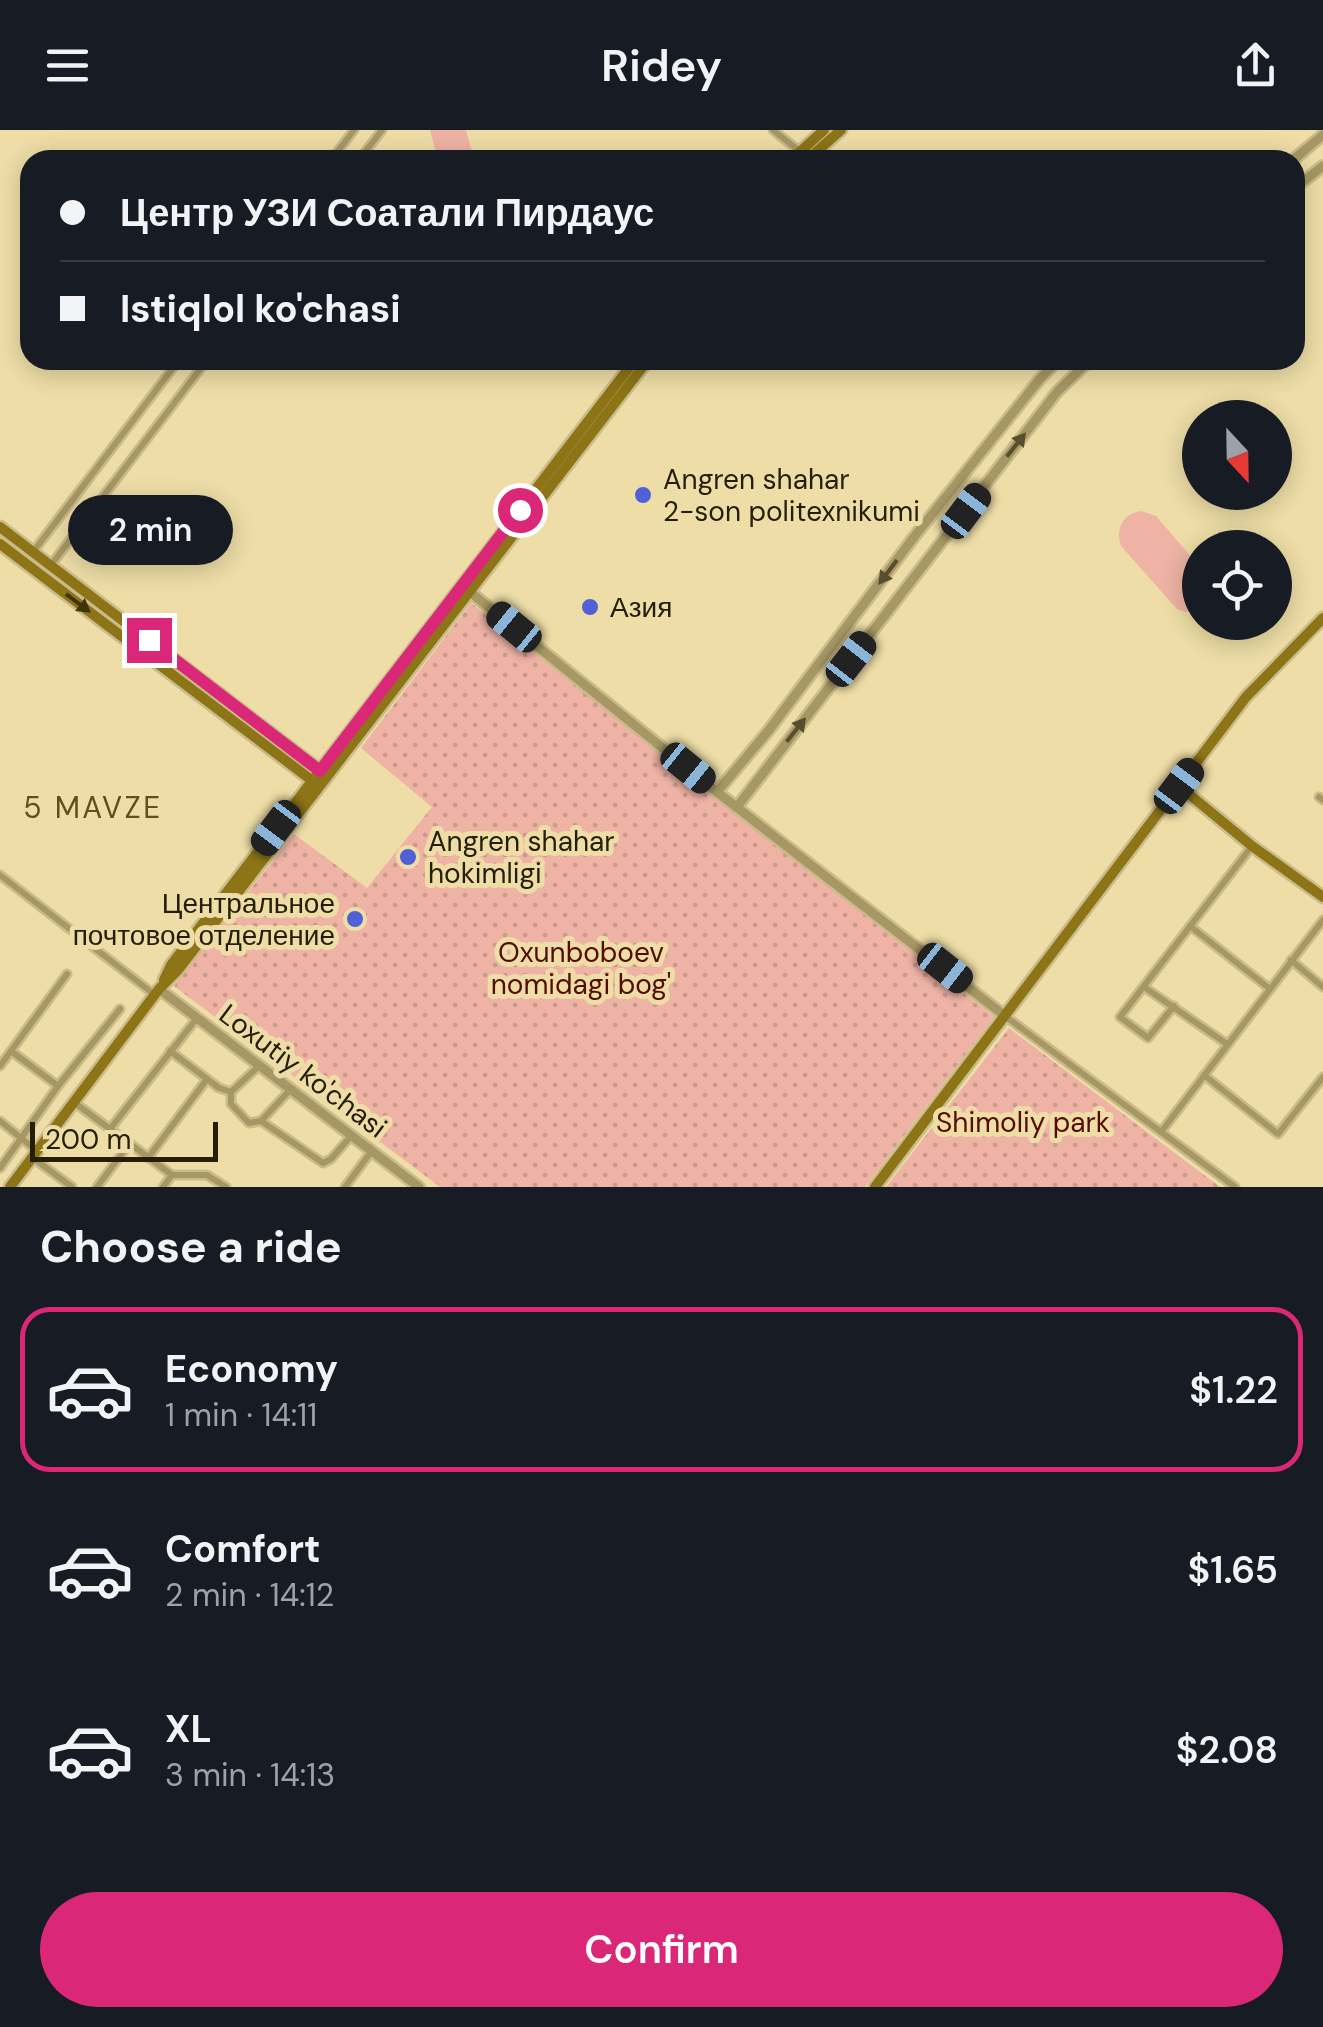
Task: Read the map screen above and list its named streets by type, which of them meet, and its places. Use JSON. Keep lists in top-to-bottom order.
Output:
{
  "streets": {
    "street": ["Loxutiy ko'chasi"]
  },
  "districts": ["5 MAVZE"],
  "parks": ["Oxunboboev nomidagi bog'", "Shimoliy park"],
  "places": [
    "Angren shahar 2-son politexnikumi",
    "Азия",
    "Angren shahar hokimligi",
    "Центральное почтовое отделение"
  ],
  "scale_bar": "200 m",
  "north": "bottom",
  "page": {
    "header": "Ridey",
    "banner": ["Центр УЗИ Соатали Пирдаус", "Istiqlol ko'chasi"],
    "bubble": "2 min",
    "scale": "200 m",
    "heading": "Choose a ride",
    "list": [
      {
        "name": "Economy",
        "note": "1 min · 14:11",
        "value": "$1.22"
      },
      {
        "name": "Comfort",
        "note": "2 min · 14:12",
        "value": "$1.65"
      },
      {
        "name": "XL",
        "note": "3 min · 14:13",
        "value": "$2.08"
      }
    ],
    "buttons": "Confirm"
  }
}
